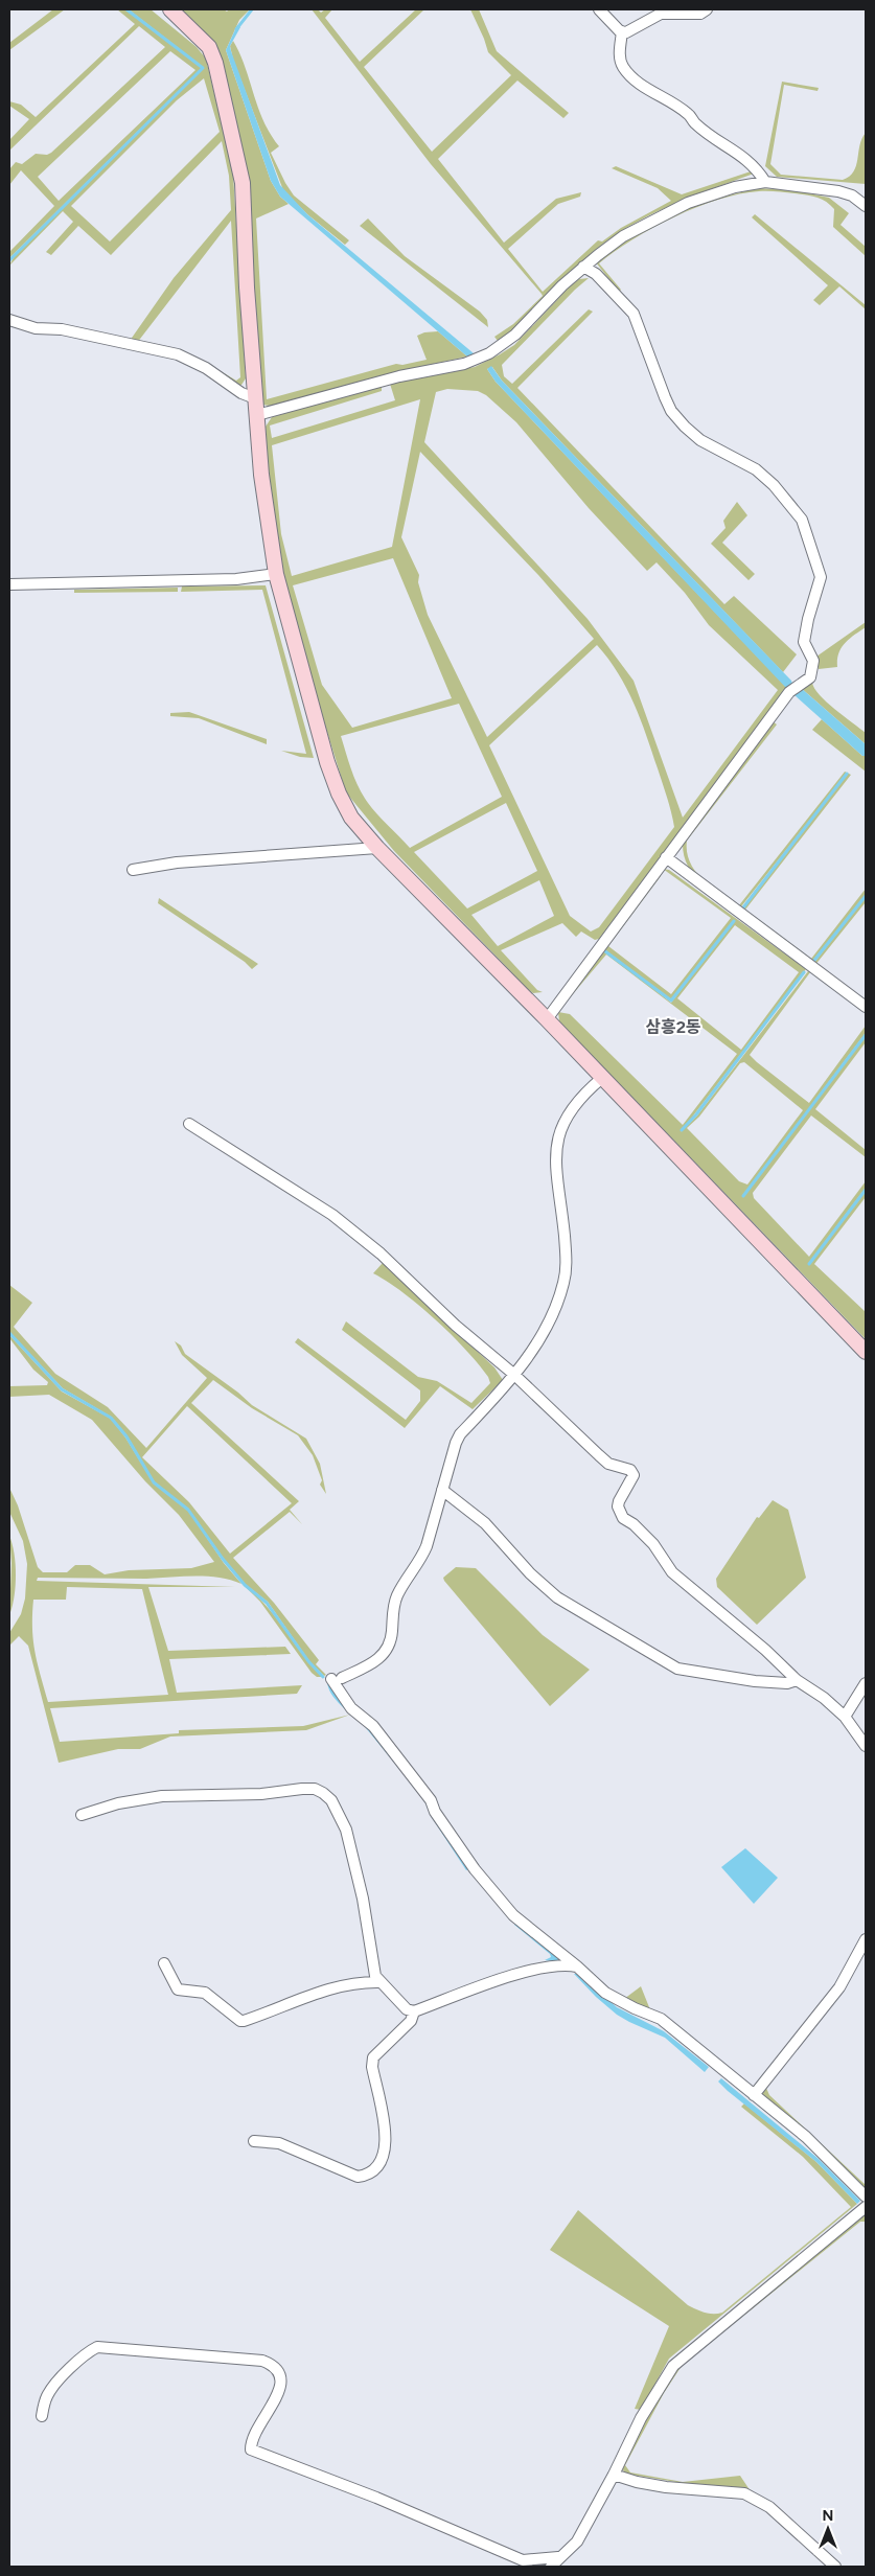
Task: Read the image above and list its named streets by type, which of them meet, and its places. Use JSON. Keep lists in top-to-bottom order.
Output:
{
  "districts": ["삼흥2동"],
  "north": "top"
}
